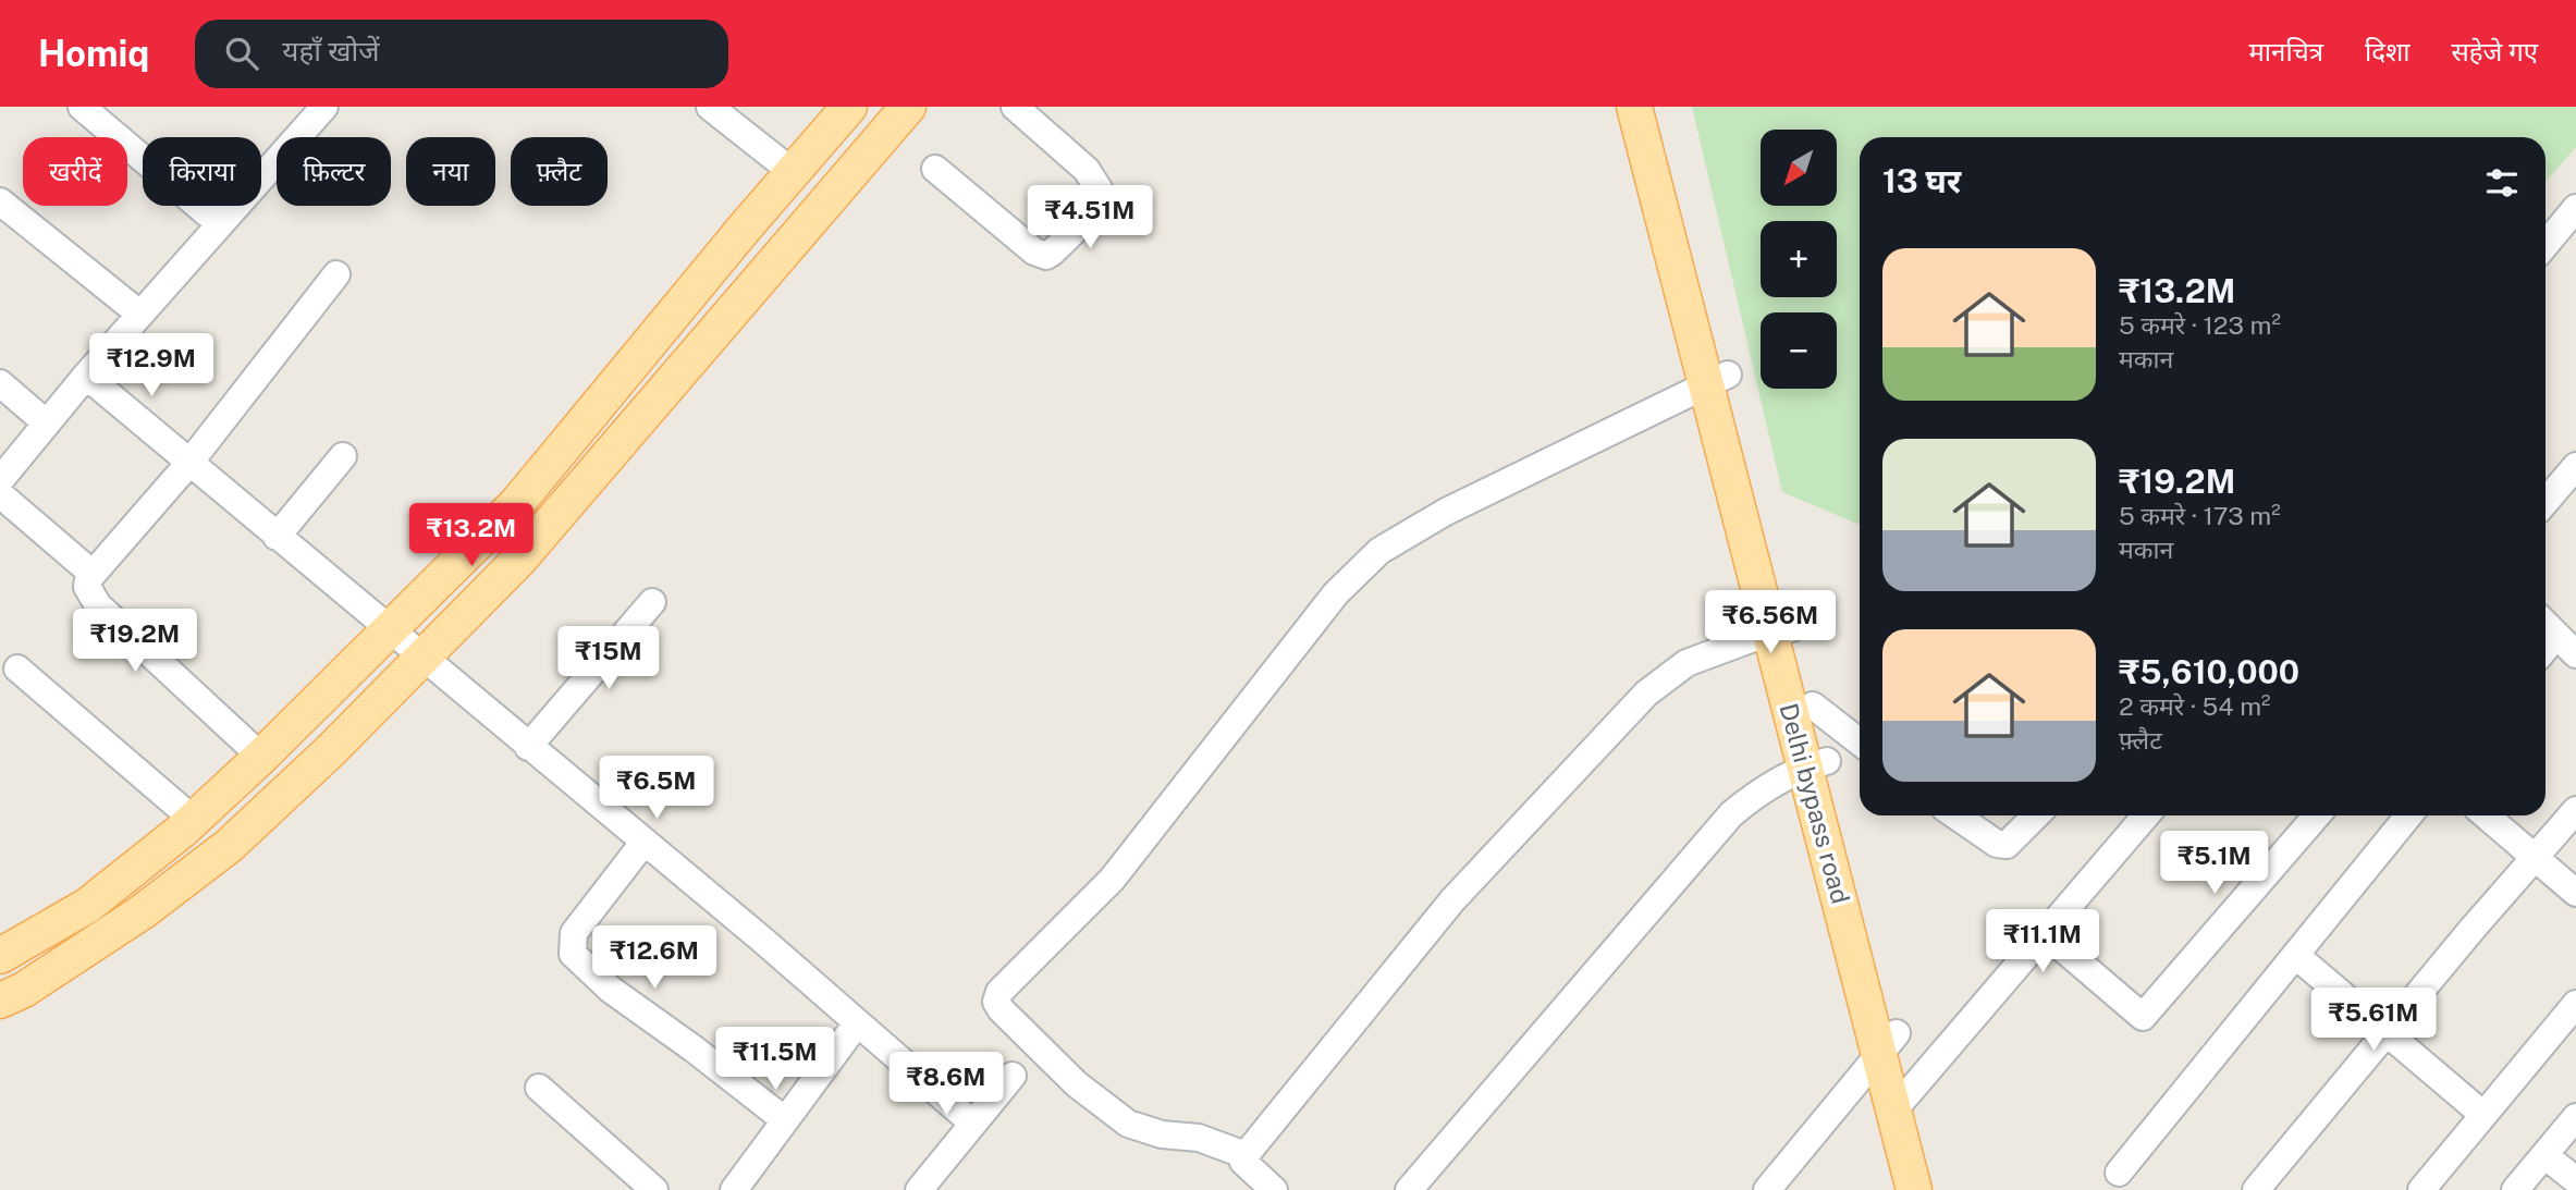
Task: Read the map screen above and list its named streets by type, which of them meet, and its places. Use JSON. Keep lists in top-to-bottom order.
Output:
{
  "streets": {
    "main road": ["Delhi bypass road"]
  },
  "north": "bottom left",
  "page": {
    "header": "Homiq",
    "search": "यहाँ खोजें",
    "nav": ["मानचित्र", "दिशा", "सहेजे गए"],
    "map_buttons": ["+", "−"],
    "chip": [
      "खरीदें",
      "किराया",
      "फ़िल्टर",
      "नया",
      "फ़्लैट"
    ],
    "heading": "13 घर",
    "price": [
      "₹4.51M",
      "₹12.9M",
      "₹13.2M",
      "₹6.56M",
      "₹19.2M",
      "₹15M",
      "₹6.5M",
      "₹5.1M",
      "₹11.1M",
      "₹12.6M",
      "₹5.61M",
      "₹11.5M",
      "₹8.6M"
    ],
    "list": [
      {
        "name": "₹13.2M",
        "note": "5 कमरे · 123 m² · मकान"
      },
      {
        "name": "₹19.2M",
        "note": "5 कमरे · 173 m² · मकान"
      },
      {
        "name": "₹5,610,000",
        "note": "2 कमरे · 54 m² · फ़्लैट"
      }
    ]
  }
}
